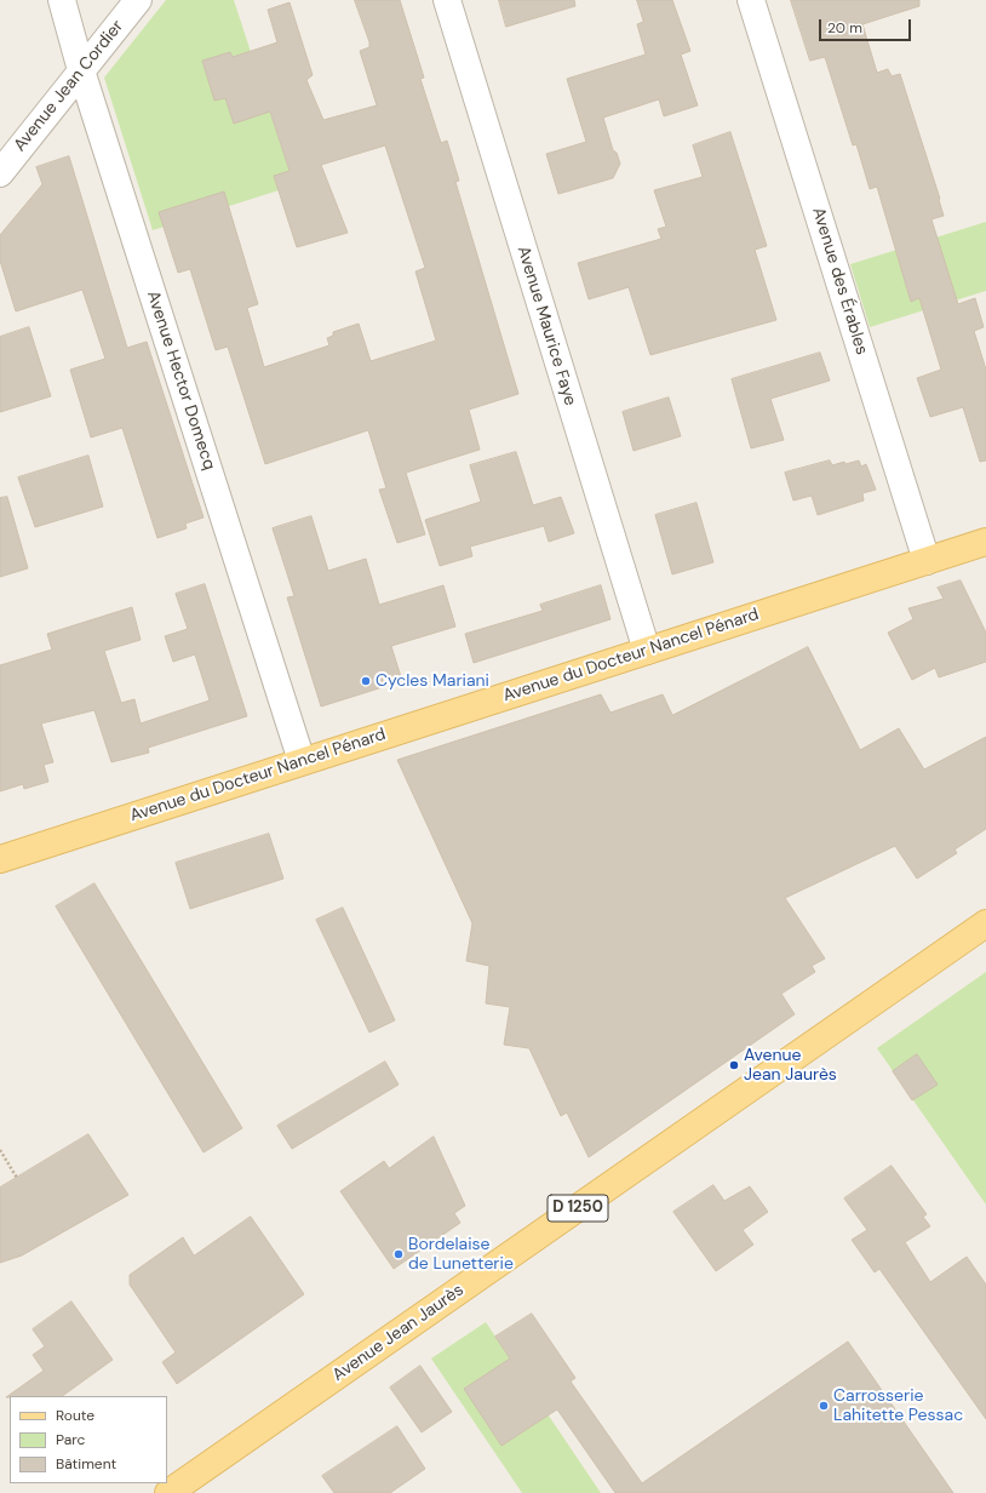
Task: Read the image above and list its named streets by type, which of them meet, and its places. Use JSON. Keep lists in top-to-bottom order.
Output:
{
  "streets": {
    "main road": ["Avenue du Docteur Nancel Pénard", "D 1250", "Avenue Jean Jaurès"],
    "street": [
      "Avenue Jean Cordier",
      "Avenue des Érables",
      "Avenue Maurice Faye",
      "Avenue Hector Domecq"
    ]
  },
  "crossings": [
    ["Avenue Jean Cordier", "Avenue Hector Domecq"],
    ["Avenue des Érables", "Avenue du Docteur Nancel Pénard"],
    ["Avenue Maurice Faye", "Avenue du Docteur Nancel Pénard"],
    ["Avenue Hector Domecq", "Avenue du Docteur Nancel Pénard"]
  ],
  "places": [
    "Cycles Mariani",
    "Avenue Jean Jaurès",
    "Bordelaise de Lunetterie",
    "Carrosserie Lahitette Pessac"
  ],
  "legend": ["Route", "Parc", "Bâtiment"],
  "scale_bar": "20 m"
}
